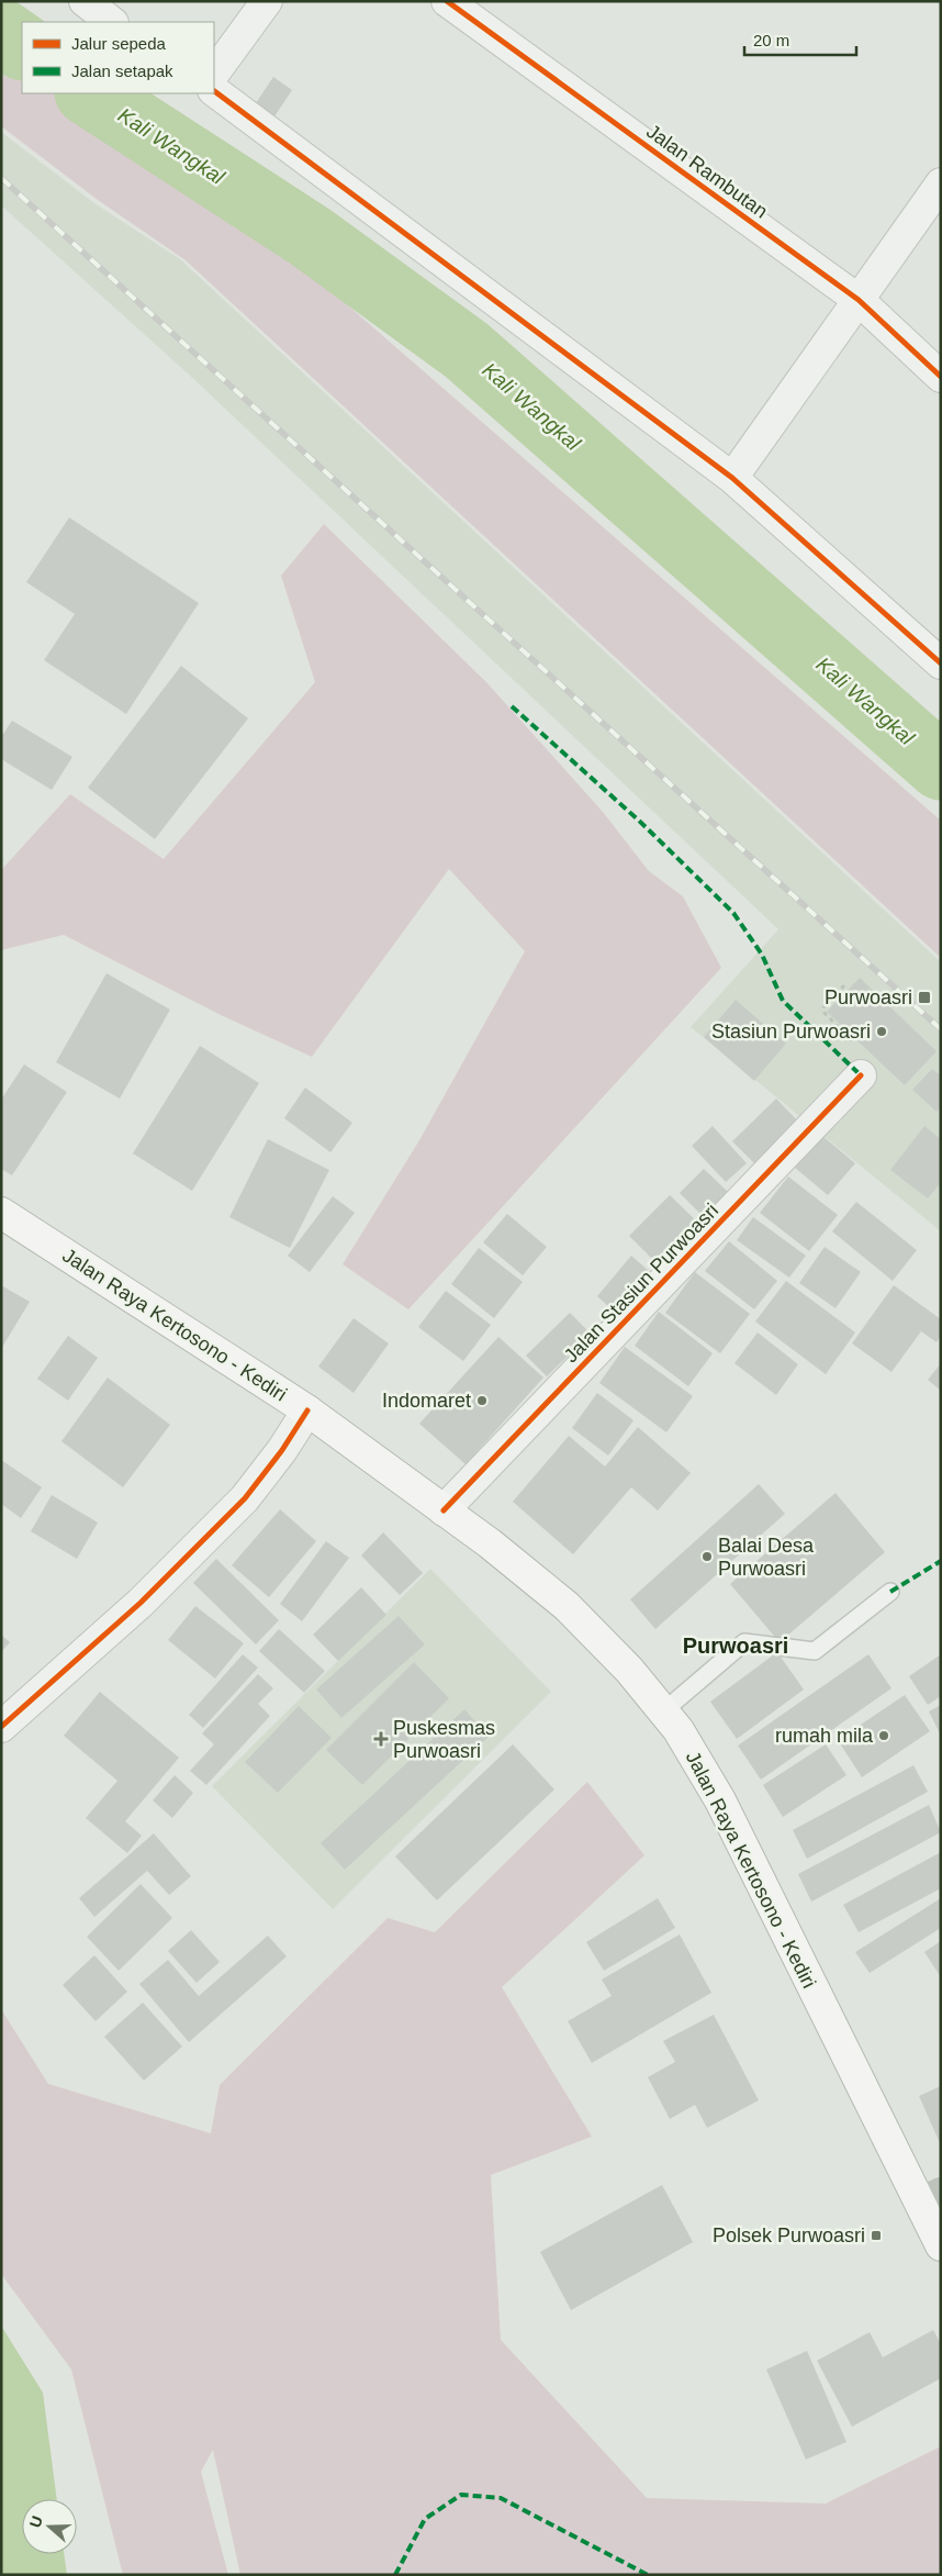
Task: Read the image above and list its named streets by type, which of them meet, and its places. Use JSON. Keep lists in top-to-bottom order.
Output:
{
  "streets": {
    "highway": ["Jalan Raya Kertosono - Kediri"],
    "street": ["Jalan Rambutan", "Jalan Stasiun Purwoasri"]
  },
  "crossings": [
    ["Jalan Stasiun Purwoasri", "Jalan Raya Kertosono - Kediri"]
  ],
  "districts": ["Purwoasri"],
  "water": ["Kali Wangkal"],
  "places": {
    "transit": ["Purwoasri", "Polsek Purwoasri"],
    "other": [
      "Stasiun Purwoasri",
      "Indomaret",
      "Balai Desa Purwoasri",
      "rumah mila"
    ],
    "health": ["Puskesmas Purwoasri"]
  },
  "legend": ["Jalur sepeda", "Jalan setapak"],
  "scale_bar": "20 m",
  "north": "left"
}
